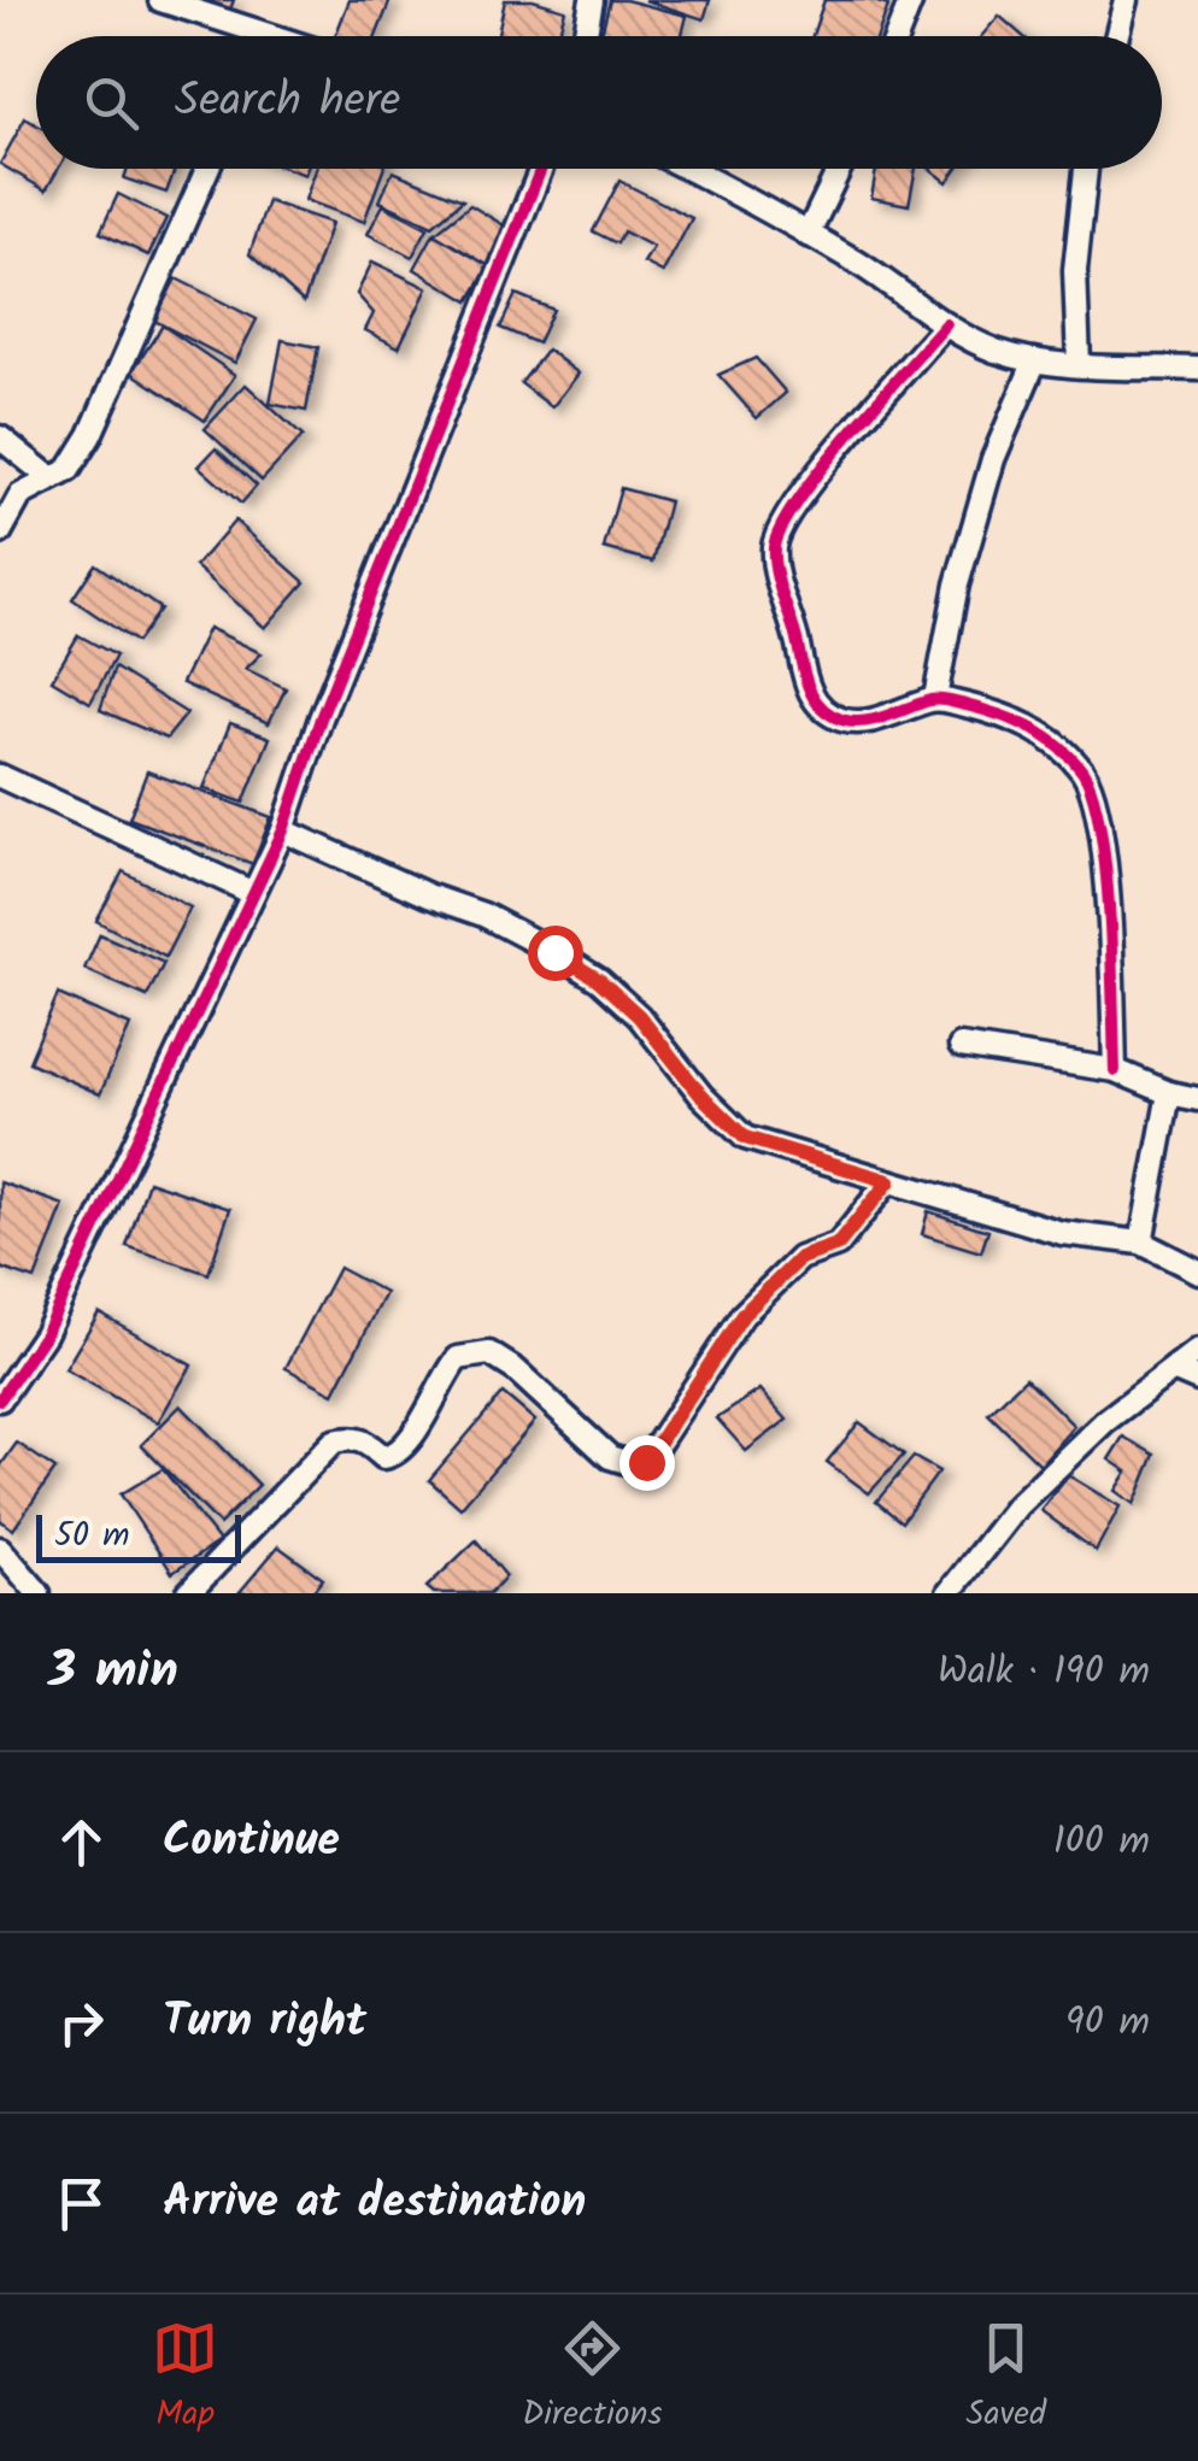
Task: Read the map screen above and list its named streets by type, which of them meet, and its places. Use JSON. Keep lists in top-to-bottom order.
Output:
{
  "scale_bar": "50 m",
  "page": {
    "search": "Search here",
    "scale": "50 m",
    "heading": ["3 min", "Walk · 190 m"],
    "list": [
      ["Continue", "100 m"],
      ["Turn right", "90 m"],
      "Arrive at destination"
    ],
    "nav": ["Map", "Directions", "Saved"]
  }
}
